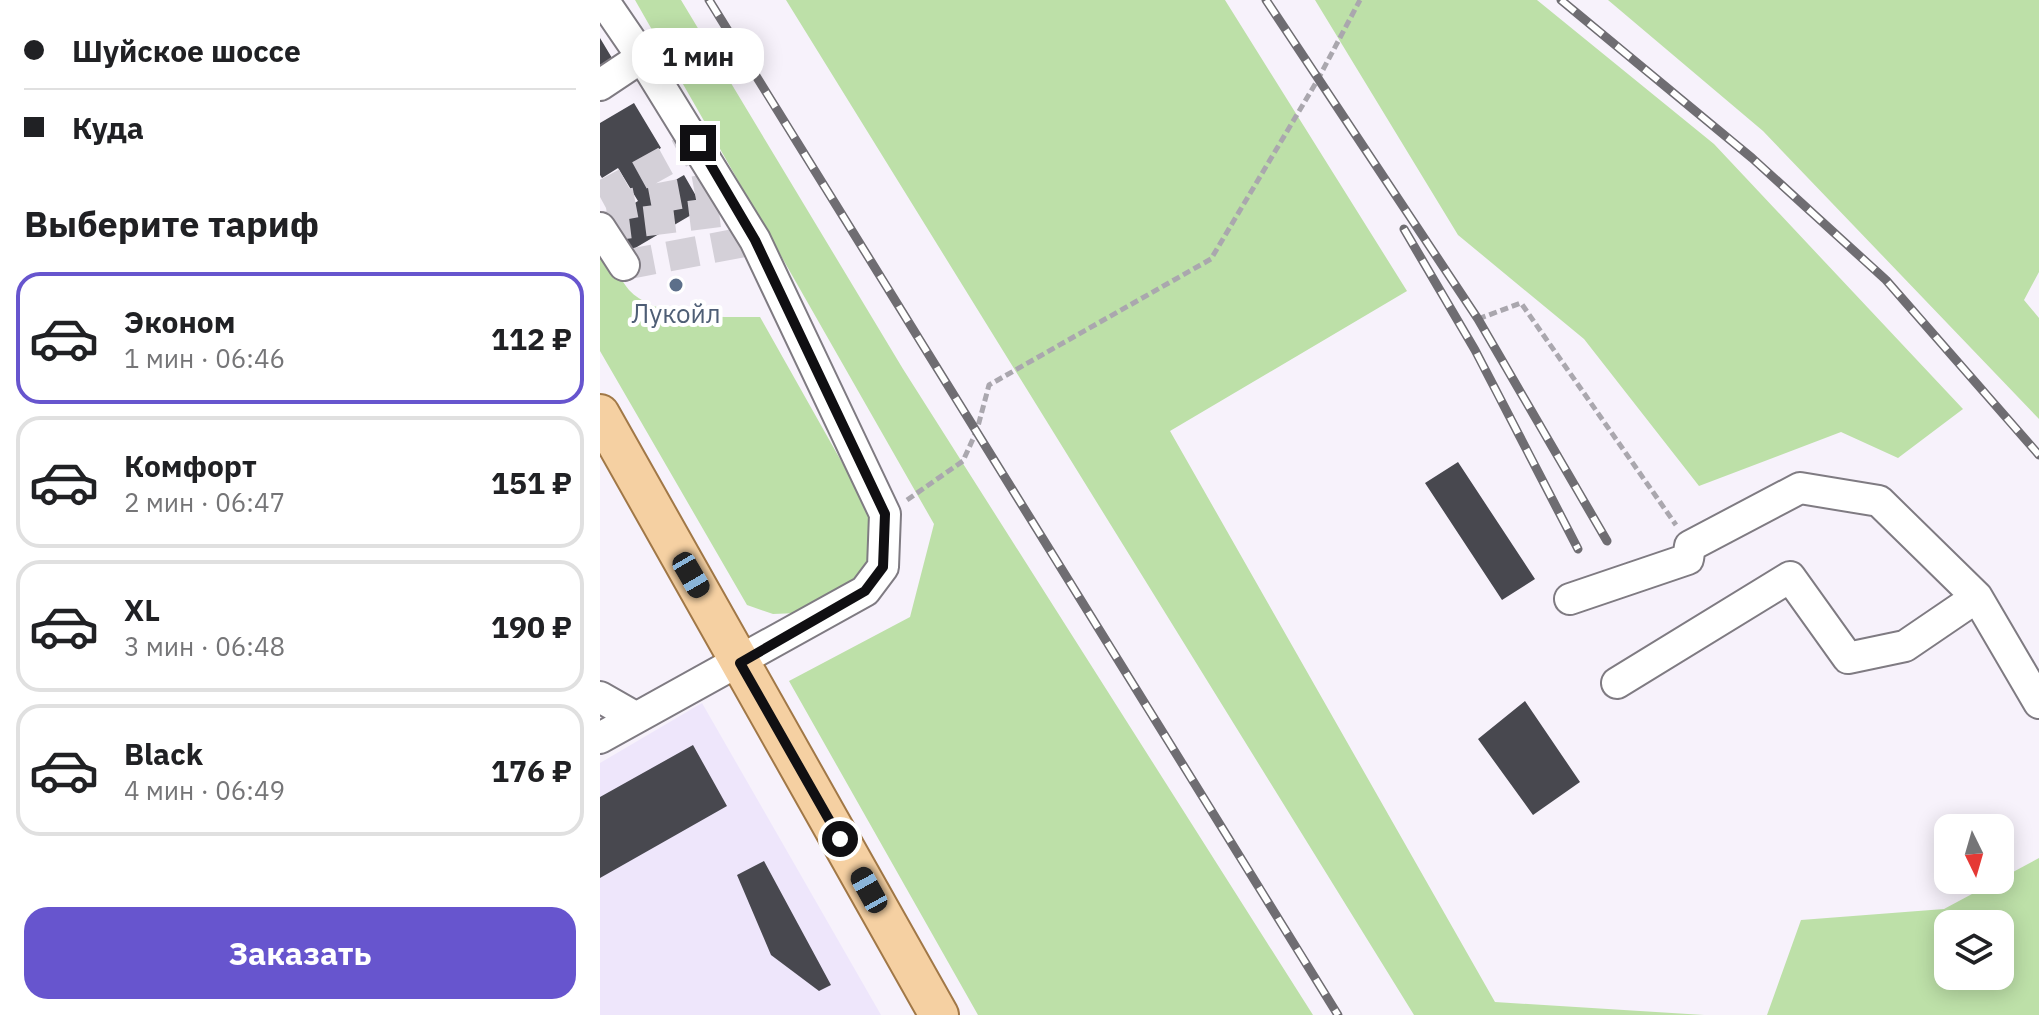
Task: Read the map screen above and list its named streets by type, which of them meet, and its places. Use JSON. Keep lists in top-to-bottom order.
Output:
{
  "places": ["Лукойл"],
  "north": "bottom",
  "page": {
    "banner": ["Шуйское шоссе", "Куда"],
    "bubble": "1 мин",
    "heading": "Выберите тариф",
    "list": [
      {
        "name": "Эконом",
        "note": "1 мин · 06:46",
        "value": "112 ₽"
      },
      {
        "name": "Комфорт",
        "note": "2 мин · 06:47",
        "value": "151 ₽"
      },
      {
        "name": "XL",
        "note": "3 мин · 06:48",
        "value": "190 ₽"
      },
      {
        "name": "Black",
        "note": "4 мин · 06:49",
        "value": "176 ₽"
      }
    ],
    "buttons": "Заказать"
  }
}
